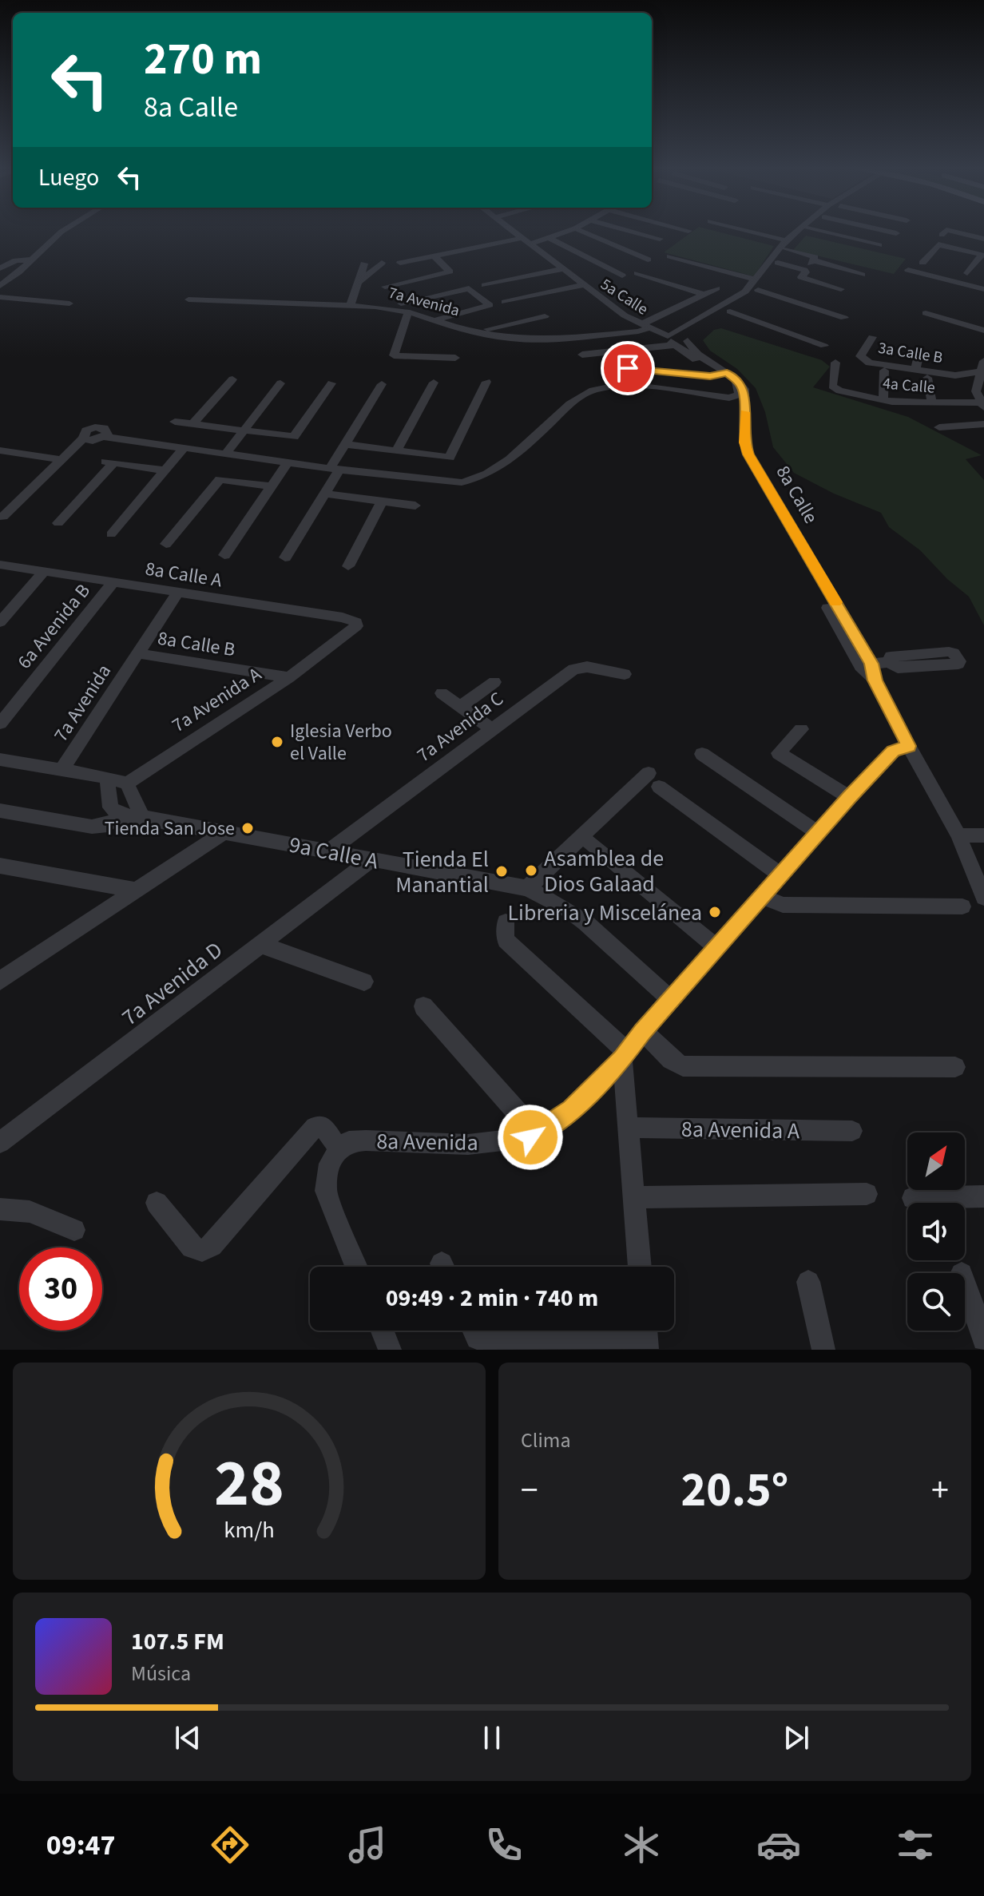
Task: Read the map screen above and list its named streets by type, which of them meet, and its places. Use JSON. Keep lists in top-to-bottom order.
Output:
{
  "streets": {
    "street": [
      "5a Calle",
      "7a Avenida",
      "3a Calle B",
      "4a Calle",
      "8a Calle",
      "8a Calle A",
      "6a Avenida B",
      "8a Calle B",
      "7a Avenida A",
      "7a Avenida C",
      "9a Calle A",
      "7a Avenida D",
      "8a Avenida A",
      "8a Avenida"
    ]
  },
  "crossings": [
    ["5a Calle", "7a Avenida"],
    ["7a Avenida", "8a Calle A"],
    ["7a Avenida", "8a Calle B"],
    ["8a Calle", "8a Avenida"],
    ["8a Calle A", "6a Avenida B"],
    ["8a Calle A", "7a Avenida A"],
    ["8a Calle B", "7a Avenida A"],
    ["7a Avenida C", "9a Calle A"],
    ["9a Calle A", "7a Avenida D"],
    ["9a Calle A", "8a Avenida"]
  ],
  "places": [
    "Iglesia Verbo el Valle",
    "Tienda San Jose",
    "Asamblea de Dios Galaad",
    "Tienda El Manantial",
    "Libreria y Miscelánea"
  ],
  "north": "top right",
  "page": {
    "turn": ["270 m", "8a Calle"],
    "then": "Luego",
    "limit": "30",
    "trip": "09:49 · 2 min · 740 m",
    "tile": "Clima",
    "heat": ["−", "20.5°", "+"],
    "song": ["107.5 FM", "Música"],
    "tabs": "09:47",
    "gauge": ["28", "km/h"]
  }
}
